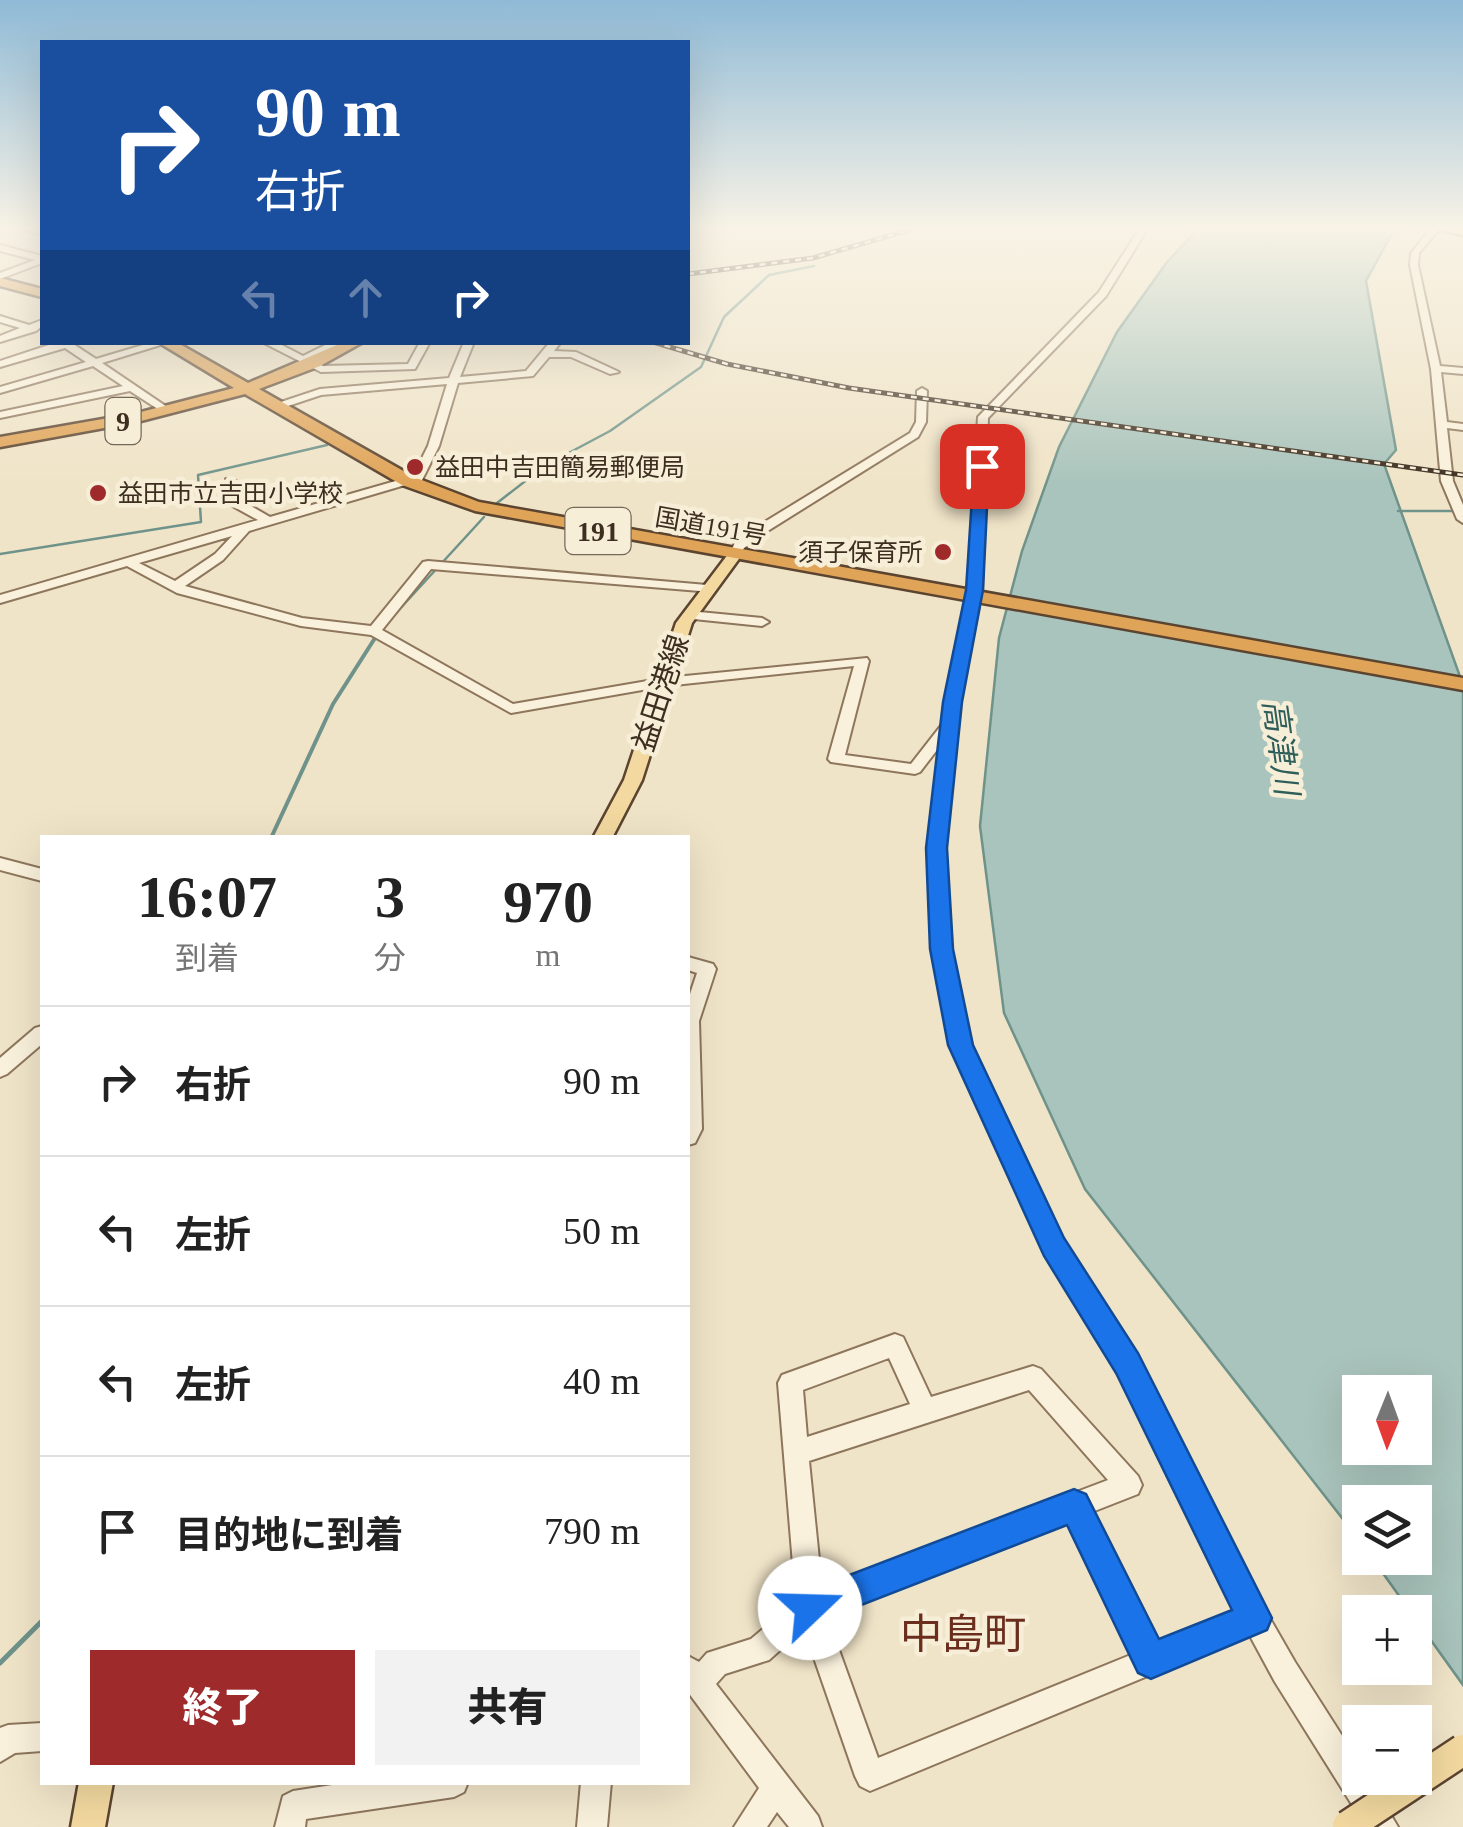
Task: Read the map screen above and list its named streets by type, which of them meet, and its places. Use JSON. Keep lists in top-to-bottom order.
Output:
{
  "streets": {
    "highway": ["9", "国道191号", "191"],
    "main road": ["益田港線"]
  },
  "crossings": [
    ["9", "国道191号"],
    ["国道191号", "益田港線"]
  ],
  "districts": ["中島町"],
  "water": ["高津川"],
  "places": ["益田中吉田簡易郵便局", "益田市立吉田小学校", "須子保育所"],
  "north": "bottom",
  "page": {
    "turn": ["90 m", "右折"],
    "eta": [
      "16:07",
      "到着",
      "3",
      "分",
      "970",
      "m"
    ],
    "list": [
      {
        "name": "右折",
        "value": "90 m"
      },
      {
        "name": "左折",
        "value": "50 m"
      },
      {
        "name": "左折",
        "value": "40 m"
      },
      {
        "name": "目的地に到着",
        "value": "790 m"
      }
    ],
    "map_buttons": ["+", "−"],
    "buttons": ["終了", "共有"]
  }
}
